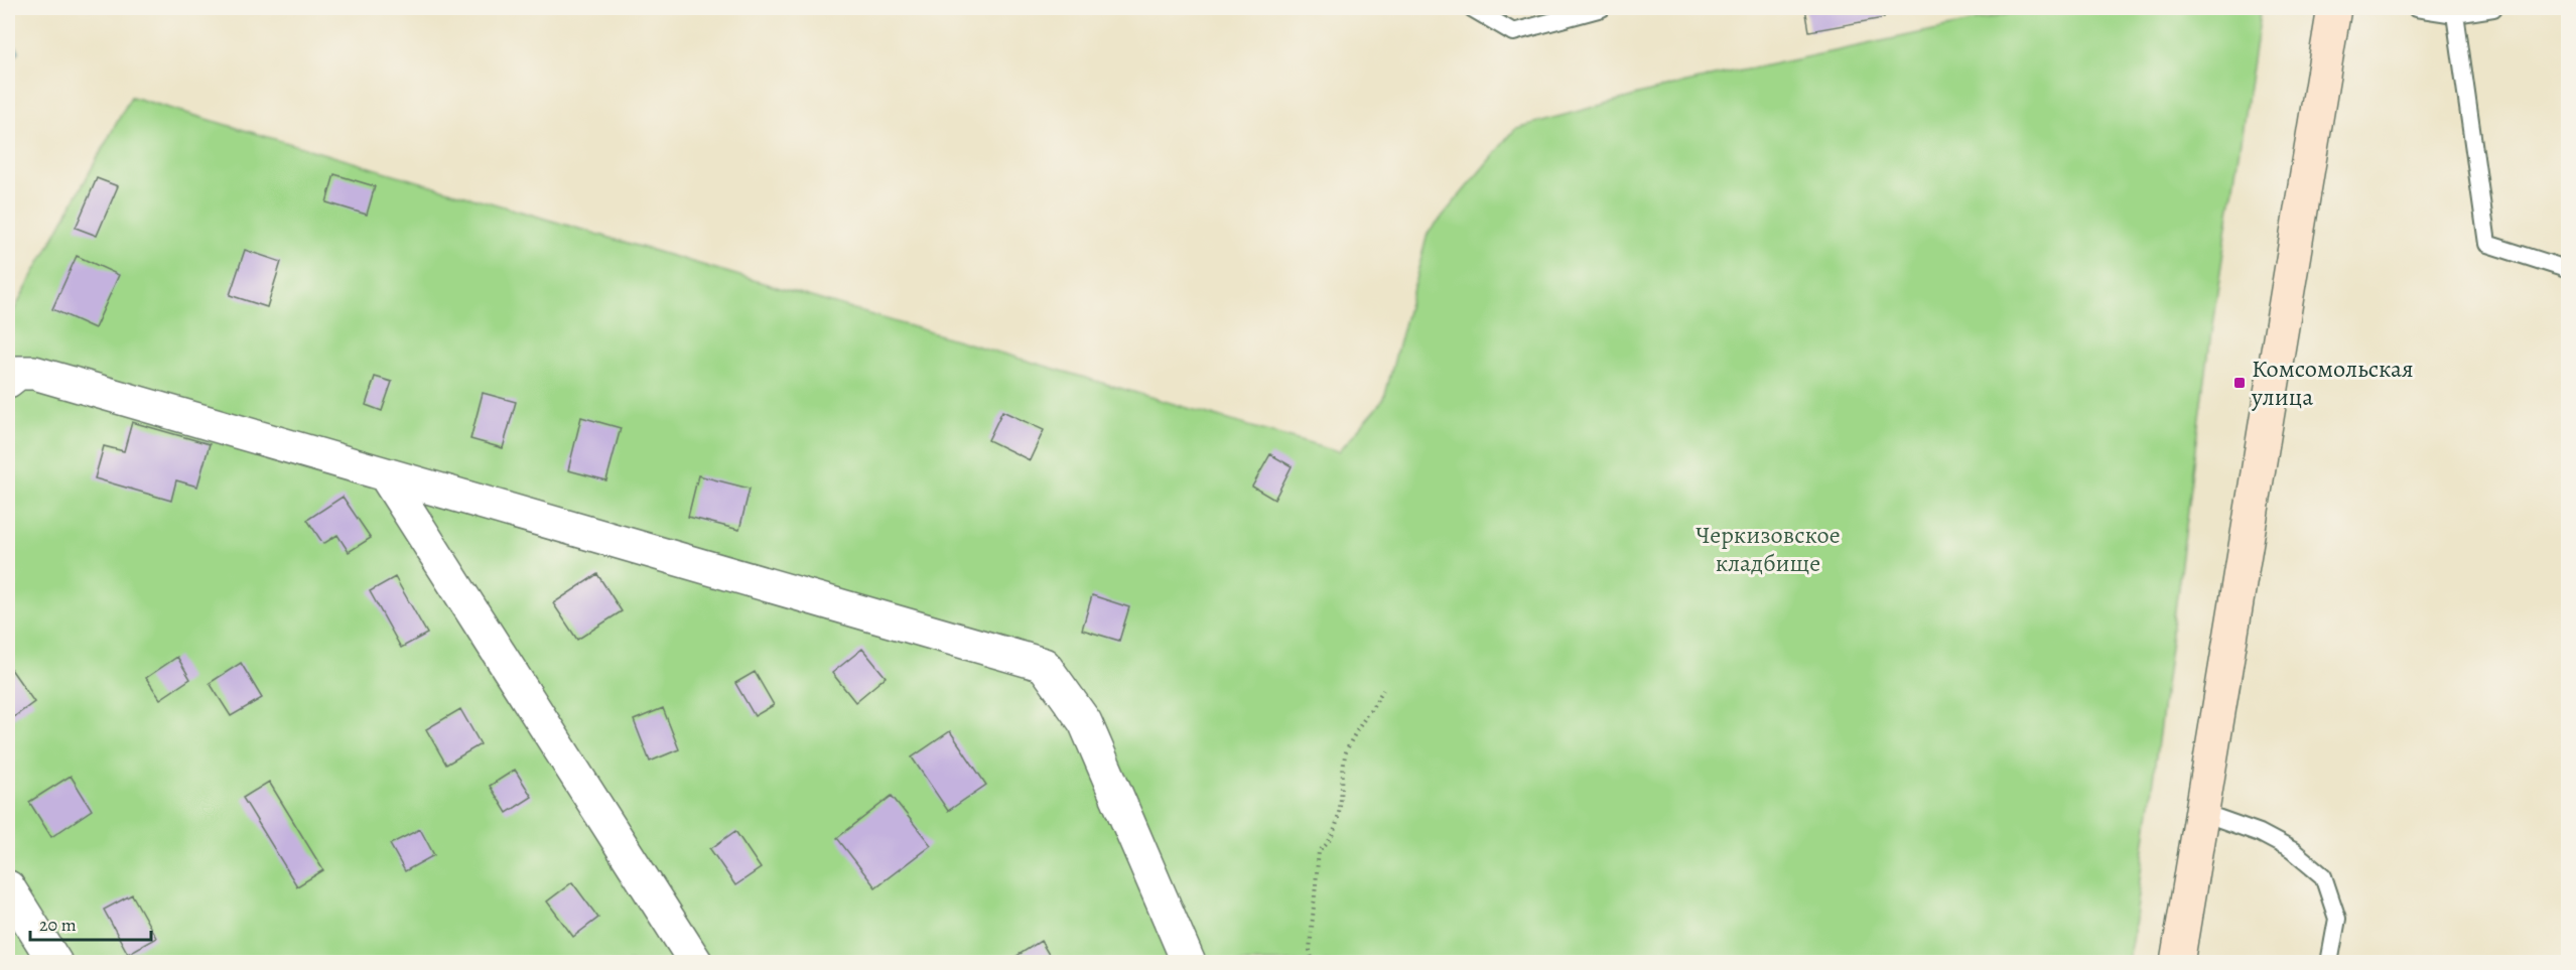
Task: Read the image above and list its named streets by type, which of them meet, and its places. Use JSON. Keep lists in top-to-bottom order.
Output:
{
  "parks": ["Черкизовское кладбище"],
  "places": {
    "transit": ["Комсомольская улица"]
  },
  "scale_bar": "20 m"
}
